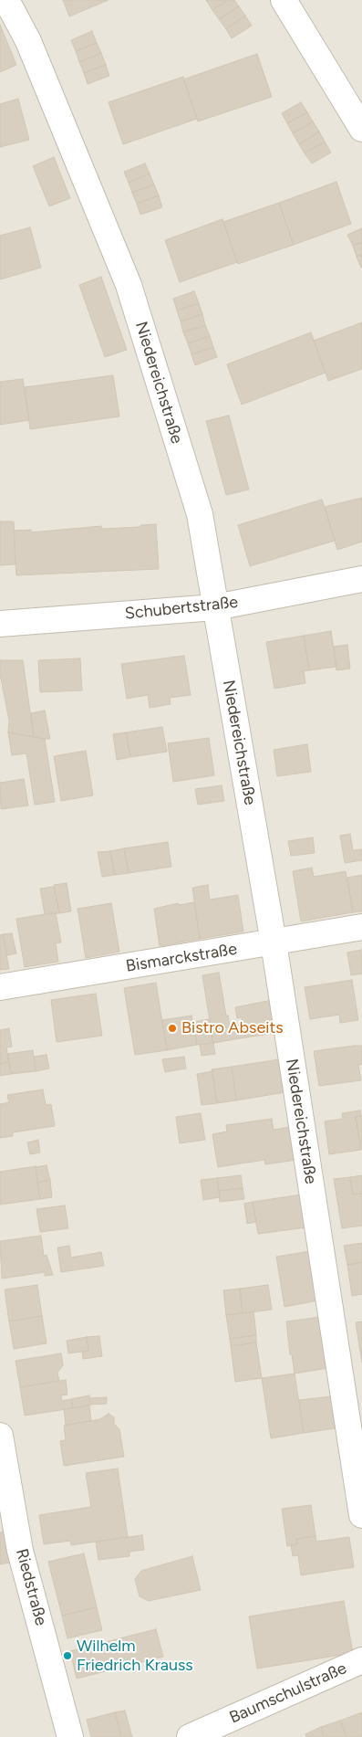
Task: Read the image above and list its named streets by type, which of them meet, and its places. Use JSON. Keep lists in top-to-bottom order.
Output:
{
  "streets": {
    "street": [
      "Niedereichstraße",
      "Schubertstraße",
      "Bismarckstraße",
      "Riedstraße",
      "Baumschulstraße"
    ]
  },
  "crossings": [
    ["Niedereichstraße", "Schubertstraße"],
    ["Niedereichstraße", "Bismarckstraße"]
  ],
  "places": ["Bistro Abseits", "Wilhelm Friedrich Krauss"]
}
